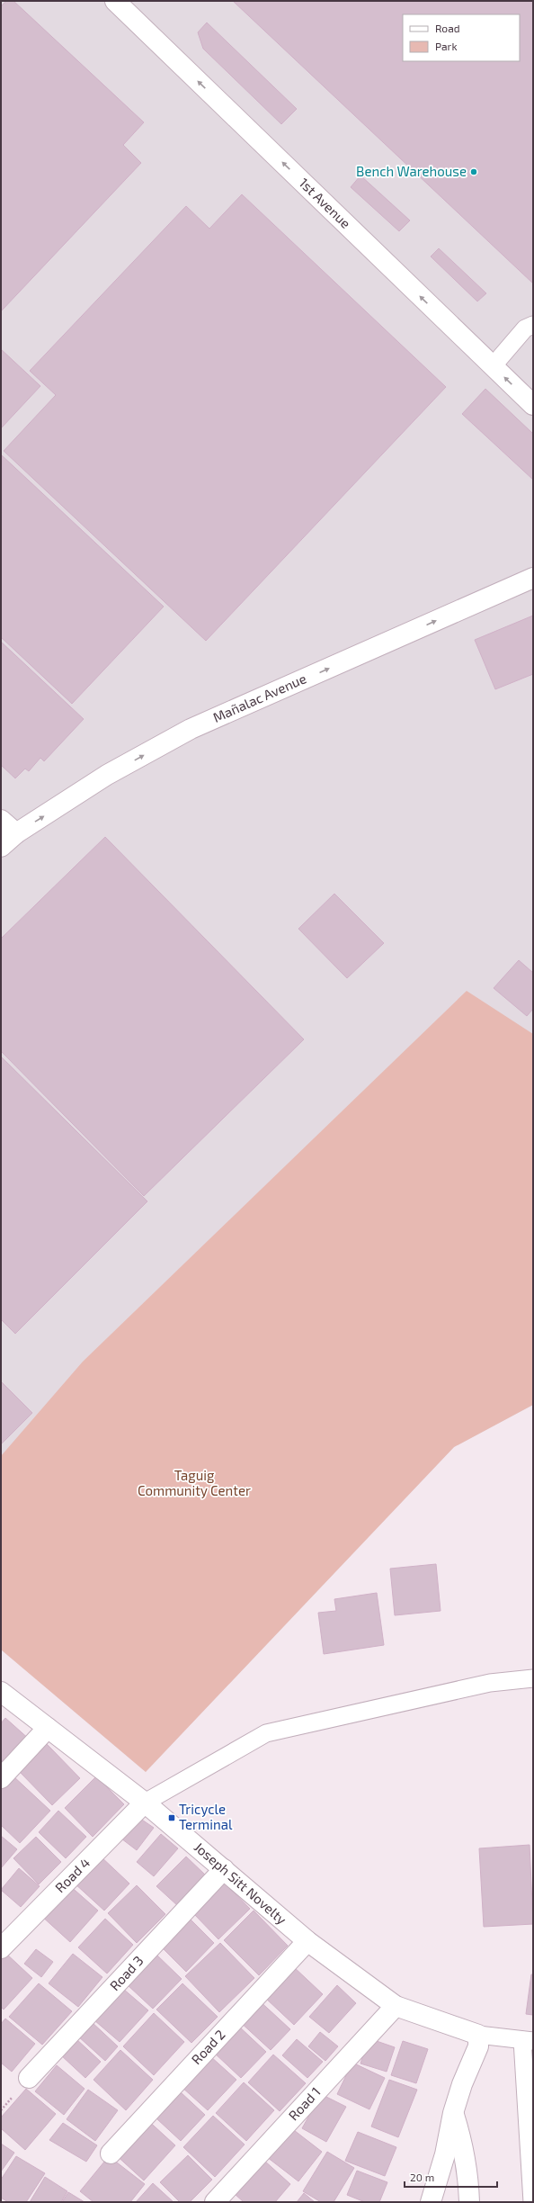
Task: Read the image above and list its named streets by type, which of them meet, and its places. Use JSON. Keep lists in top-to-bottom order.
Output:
{
  "streets": {
    "street": [
      "1st Avenue",
      "Mañalac Avenue",
      "Road 4",
      "Joseph Sitt Novelty",
      "Road 3",
      "Road 2",
      "Road 1"
    ]
  },
  "crossings": [
    ["Road 4", "Joseph Sitt Novelty"],
    ["Joseph Sitt Novelty", "Road 3"],
    ["Joseph Sitt Novelty", "Road 2"],
    ["Joseph Sitt Novelty", "Road 1"]
  ],
  "one_way": ["1st Avenue", "Mañalac Avenue"],
  "parks": ["Taguig Community Center"],
  "places": {
    "other": ["Bench Warehouse"],
    "transit": ["Tricycle Terminal"]
  },
  "legend": ["Road", "Park"],
  "scale_bar": "20 m"
}
